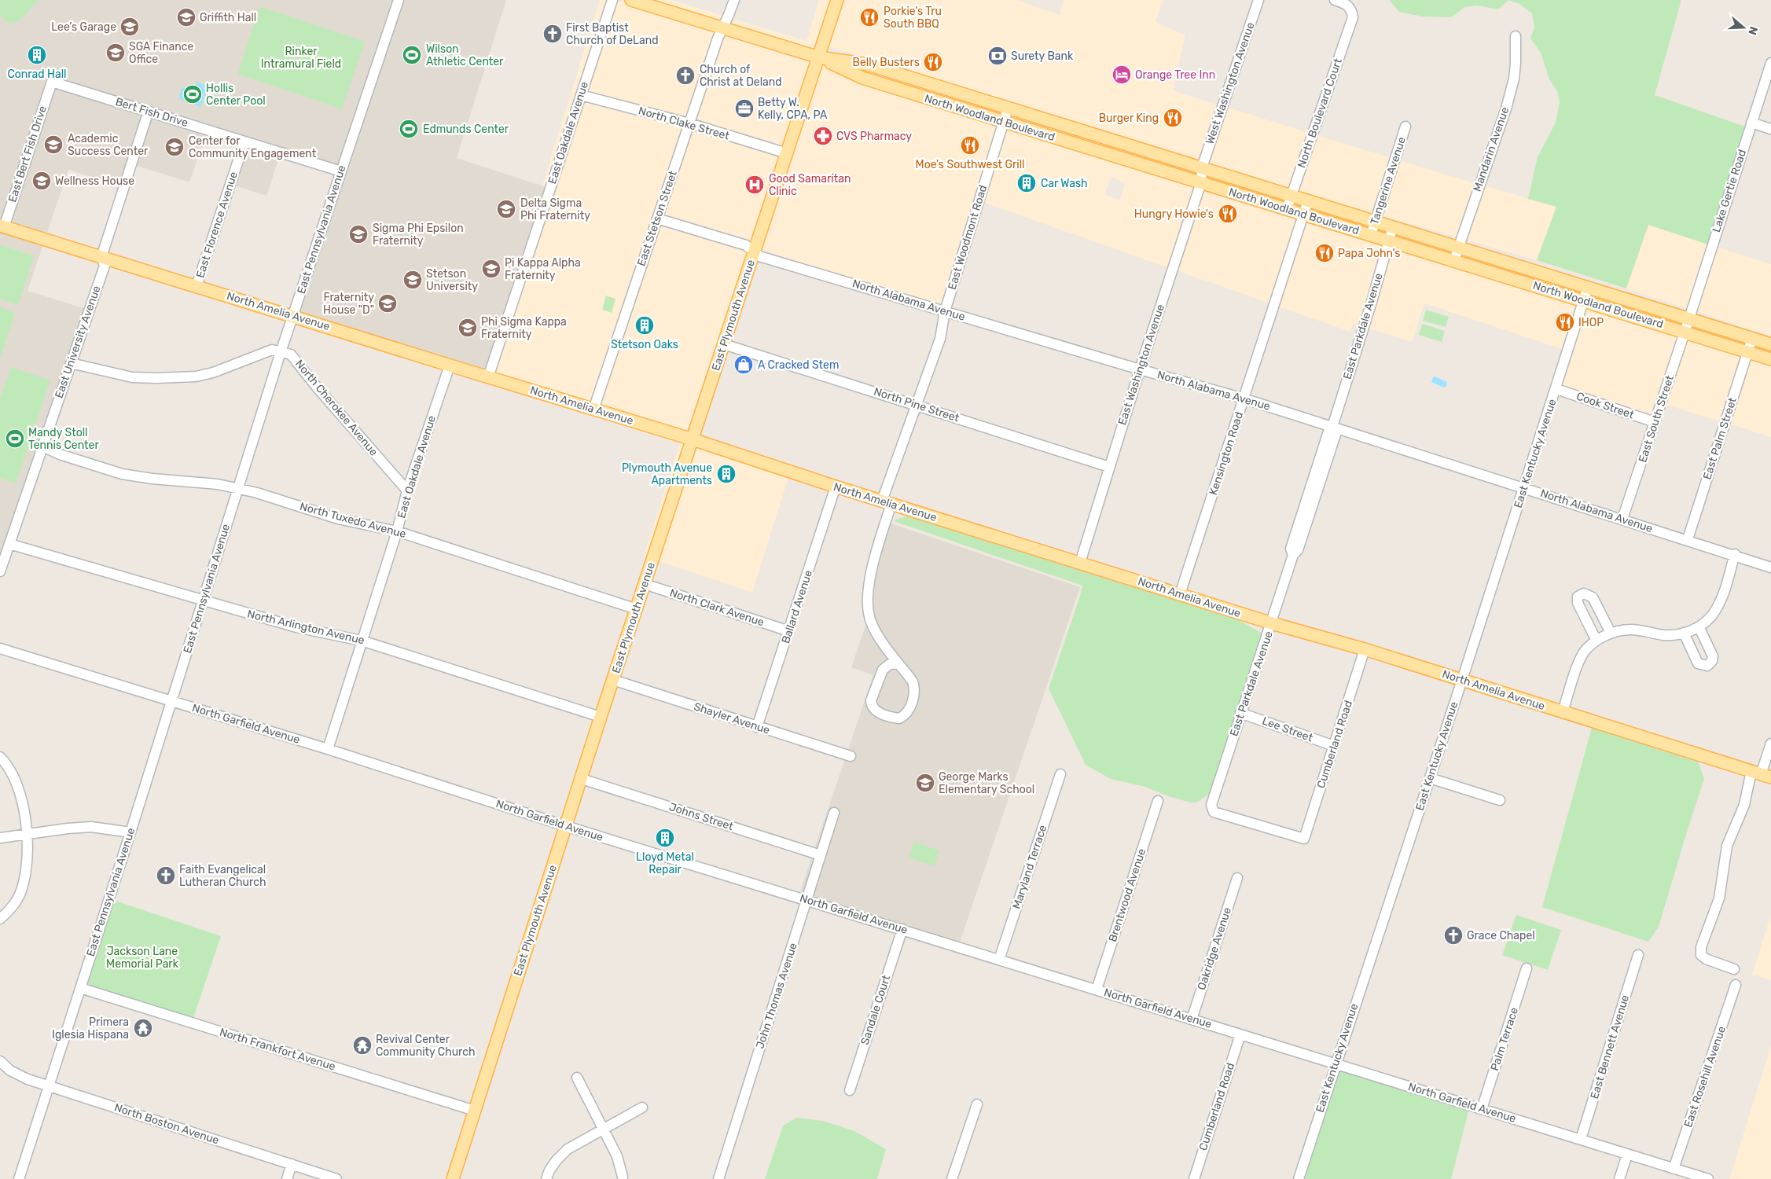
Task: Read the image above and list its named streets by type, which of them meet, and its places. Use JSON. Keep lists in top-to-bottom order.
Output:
{
  "streets": {
    "main road": ["North Woodland Boulevard", "North Amelia Avenue", "East Plymouth Avenue"],
    "street": [
      "West Washington Avenue",
      "Bert Fish Drive",
      "North Boulevard Court",
      "North Clake Street",
      "East Oakdale Avenue",
      "Mandarin Avenue",
      "East Bert Fish Drive",
      "Tangerine Avenue",
      "Lake Gertie Road",
      "East Stetson Street",
      "East Florence Avenue",
      "East Pennsylvania Avenue",
      "East Woodmont Road",
      "North Alabama Avenue",
      "East Parkdale Avenue",
      "East University Avenue",
      "East Washington Avenue",
      "North Pine Street",
      "Cook Street",
      "North Cherokee Avenue",
      "East South Street",
      "East Palm Street",
      "Kensington Road",
      "East Kentucky Avenue",
      "North Tuxedo Avenue",
      "Ballard Avenue",
      "North Clark Avenue",
      "North Arlington Avenue",
      "Shayler Avenue",
      "North Garfield Avenue",
      "Lee Street",
      "Cumberland Road",
      "Johns Street",
      "Maryland Terrace",
      "Brentwood Avenue",
      "Oakridge Avenue",
      "John Thomas Avenue",
      "Sandale Court",
      "Palm Terrace",
      "East Bennett Avenue",
      "North Frankfort Avenue",
      "East Rosehill Avenue",
      "North Boston Avenue"
    ]
  },
  "crossings": [
    ["West Washington Avenue", "North Woodland Boulevard"],
    ["West Washington Avenue", "East Washington Avenue"],
    ["Bert Fish Drive", "East Bert Fish Drive"],
    ["Bert Fish Drive", "East Florence Avenue"],
    ["Bert Fish Drive", "East Pennsylvania Avenue"],
    ["Bert Fish Drive", "East University Avenue"],
    ["North Boulevard Court", "North Woodland Boulevard"],
    ["North Woodland Boulevard", "Mandarin Avenue"],
    ["North Woodland Boulevard", "Tangerine Avenue"],
    ["North Woodland Boulevard", "Lake Gertie Road"],
    ["North Woodland Boulevard", "East Stetson Street"],
    ["North Woodland Boulevard", "East Woodmont Road"],
    ["North Woodland Boulevard", "East Plymouth Avenue"],
    ["North Woodland Boulevard", "East Parkdale Avenue"],
    ["North Woodland Boulevard", "East Washington Avenue"],
    ["North Woodland Boulevard", "East South Street"],
    ["North Woodland Boulevard", "East Palm Street"],
    ["North Woodland Boulevard", "Kensington Road"],
    ["North Woodland Boulevard", "East Kentucky Avenue"],
    ["North Clake Street", "East Oakdale Avenue"],
    ["North Clake Street", "East Stetson Street"],
    ["North Clake Street", "East Plymouth Avenue"],
    ["East Oakdale Avenue", "North Amelia Avenue"],
    ["East Oakdale Avenue", "North Cherokee Avenue"],
    ["East Oakdale Avenue", "North Tuxedo Avenue"],
    ["East Oakdale Avenue", "North Arlington Avenue"],
    ["East Oakdale Avenue", "North Garfield Avenue"],
    ["East Bert Fish Drive", "North Amelia Avenue"],
    ["Lake Gertie Road", "East South Street"],
    ["East Stetson Street", "North Alabama Avenue"],
    ["East Stetson Street", "North Amelia Avenue"],
    ["East Florence Avenue", "North Amelia Avenue"],
    ["East Pennsylvania Avenue", "North Amelia Avenue"],
    ["East Pennsylvania Avenue", "North Cherokee Avenue"],
    ["East Pennsylvania Avenue", "North Tuxedo Avenue"],
    ["East Pennsylvania Avenue", "North Arlington Avenue"],
    ["East Pennsylvania Avenue", "North Garfield Avenue"],
    ["East Pennsylvania Avenue", "North Frankfort Avenue"],
    ["East Pennsylvania Avenue", "North Boston Avenue"],
    ["East Woodmont Road", "North Alabama Avenue"],
    ["East Woodmont Road", "North Amelia Avenue"],
    ["East Woodmont Road", "North Pine Street"],
    ["North Alabama Avenue", "East Plymouth Avenue"],
    ["North Alabama Avenue", "East Parkdale Avenue"],
    ["North Alabama Avenue", "East Washington Avenue"],
    ["North Alabama Avenue", "East South Street"],
    ["North Alabama Avenue", "East Palm Street"],
    ["North Alabama Avenue", "Kensington Road"],
    ["North Alabama Avenue", "East Kentucky Avenue"],
    ["North Amelia Avenue", "East Plymouth Avenue"],
    ["North Amelia Avenue", "East Parkdale Avenue"],
    ["North Amelia Avenue", "East University Avenue"],
    ["North Amelia Avenue", "East Washington Avenue"],
    ["North Amelia Avenue", "Kensington Road"],
    ["North Amelia Avenue", "East Kentucky Avenue"],
    ["North Amelia Avenue", "Ballard Avenue"],
    ["North Amelia Avenue", "Cumberland Road"],
    ["East Plymouth Avenue", "North Pine Street"],
    ["East Plymouth Avenue", "North Tuxedo Avenue"],
    ["East Plymouth Avenue", "North Clark Avenue"],
    ["East Plymouth Avenue", "North Arlington Avenue"],
    ["East Plymouth Avenue", "Shayler Avenue"],
    ["East Plymouth Avenue", "North Garfield Avenue"],
    ["East Plymouth Avenue", "Johns Street"],
    ["East Plymouth Avenue", "North Frankfort Avenue"],
    ["East Parkdale Avenue", "Lee Street"],
    ["East Parkdale Avenue", "Cumberland Road"],
    ["East University Avenue", "North Tuxedo Avenue"],
    ["East University Avenue", "North Arlington Avenue"],
    ["East Washington Avenue", "North Pine Street"],
    ["Cook Street", "East South Street"],
    ["Cook Street", "East Kentucky Avenue"],
    ["East Kentucky Avenue", "North Garfield Avenue"],
    ["Ballard Avenue", "North Clark Avenue"],
    ["Ballard Avenue", "Shayler Avenue"],
    ["North Garfield Avenue", "Cumberland Road"],
    ["North Garfield Avenue", "Maryland Terrace"],
    ["North Garfield Avenue", "Brentwood Avenue"],
    ["North Garfield Avenue", "Oakridge Avenue"],
    ["North Garfield Avenue", "John Thomas Avenue"],
    ["North Garfield Avenue", "Sandale Court"],
    ["North Garfield Avenue", "Palm Terrace"],
    ["North Garfield Avenue", "East Bennett Avenue"],
    ["North Garfield Avenue", "East Rosehill Avenue"],
    ["Lee Street", "Cumberland Road"],
    ["Johns Street", "John Thomas Avenue"]
  ],
  "parks": ["Rinker Intramural Field", "Jackson Lane Memorial Park"],
  "places": {
    "school or university": [
      "Griffith Hall",
      "Lee’s Garage",
      "SGA Finance Office",
      "Academic Success Center",
      "Center for Community Engagement",
      "Wellness House",
      "Delta Sigma Phi Fraternity",
      "Sigma Phi Epsilon Fraternity",
      "Pi Kappa Alpha Fraternity",
      "Stetson University",
      "Fraternity House \"D\"",
      "Phi Sigma Kappa Fraternity",
      "George Marks Elementary School"
    ],
    "restaurant": [
      "Porkie's Tru South BBQ",
      "Belly Busters",
      "Burger King",
      "Moe's Southwest Grill",
      "Hungry Howie's",
      "Papa John's",
      "IHOP"
    ],
    "church": [
      "First Baptist Church of DeLand",
      "Church of Christ at Deland",
      "Faith Evangelical Lutheran Church",
      "Grace Chapel"
    ],
    "building": [
      "Conrad Hall",
      "Car Wash",
      "Stetson Oaks",
      "Plymouth Avenue Apartments",
      "Lloyd Metal Repair"
    ],
    "sports": [
      "Wilson Athletic Center",
      "Hollis Center Pool",
      "Edmunds Center",
      "Mandy Stoll Tennis Center"
    ],
    "bank": ["Surety Bank"],
    "hotel": ["Orange Tree Inn"],
    "office": ["Betty W. Kelly, CPA, PA"],
    "pharmacy": ["CVS Pharmacy"],
    "hospital": ["Good Samaritan Clinic"],
    "shop": ["A Cracked Stem"],
    "temple": ["Primera Iglesia Hispana", "Revival Center Community Church"]
  },
  "north": "right"
}
